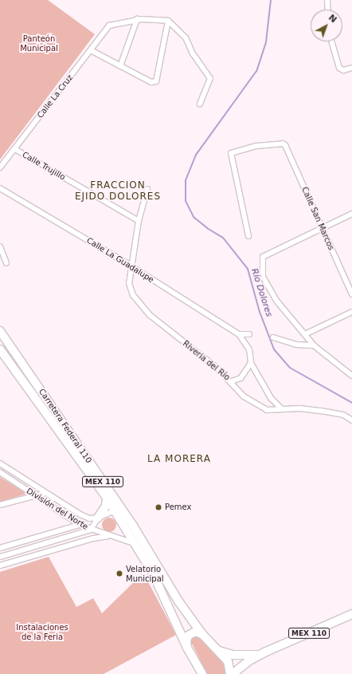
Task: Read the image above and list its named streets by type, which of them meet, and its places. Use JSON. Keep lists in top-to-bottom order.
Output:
{
  "streets": {
    "main road": ["Carretera Federal 110", "MEX 110"],
    "street": [
      "Calle La Cruz",
      "Calle Trujillo",
      "Calle San Marcos",
      "Calle La Guadalupe",
      "Riveria del Río",
      "División del Norte"
    ]
  },
  "crossings": [
    ["Calle La Cruz", "Calle Trujillo"],
    ["Calle Trujillo", "Riveria del Río"],
    ["Calle La Guadalupe", "Riveria del Río"],
    ["Carretera Federal 110", "MEX 110"],
    ["Carretera Federal 110", "División del Norte"]
  ],
  "districts": ["FRACCION EJIDO DOLORES", "LA MORERA"],
  "water": ["Río Dolores"],
  "parks": ["Panteón Municipal", "Instalaciones de la Feria"],
  "places": ["Pemex", "Velatorio Municipal"],
  "north": "top right"
}
